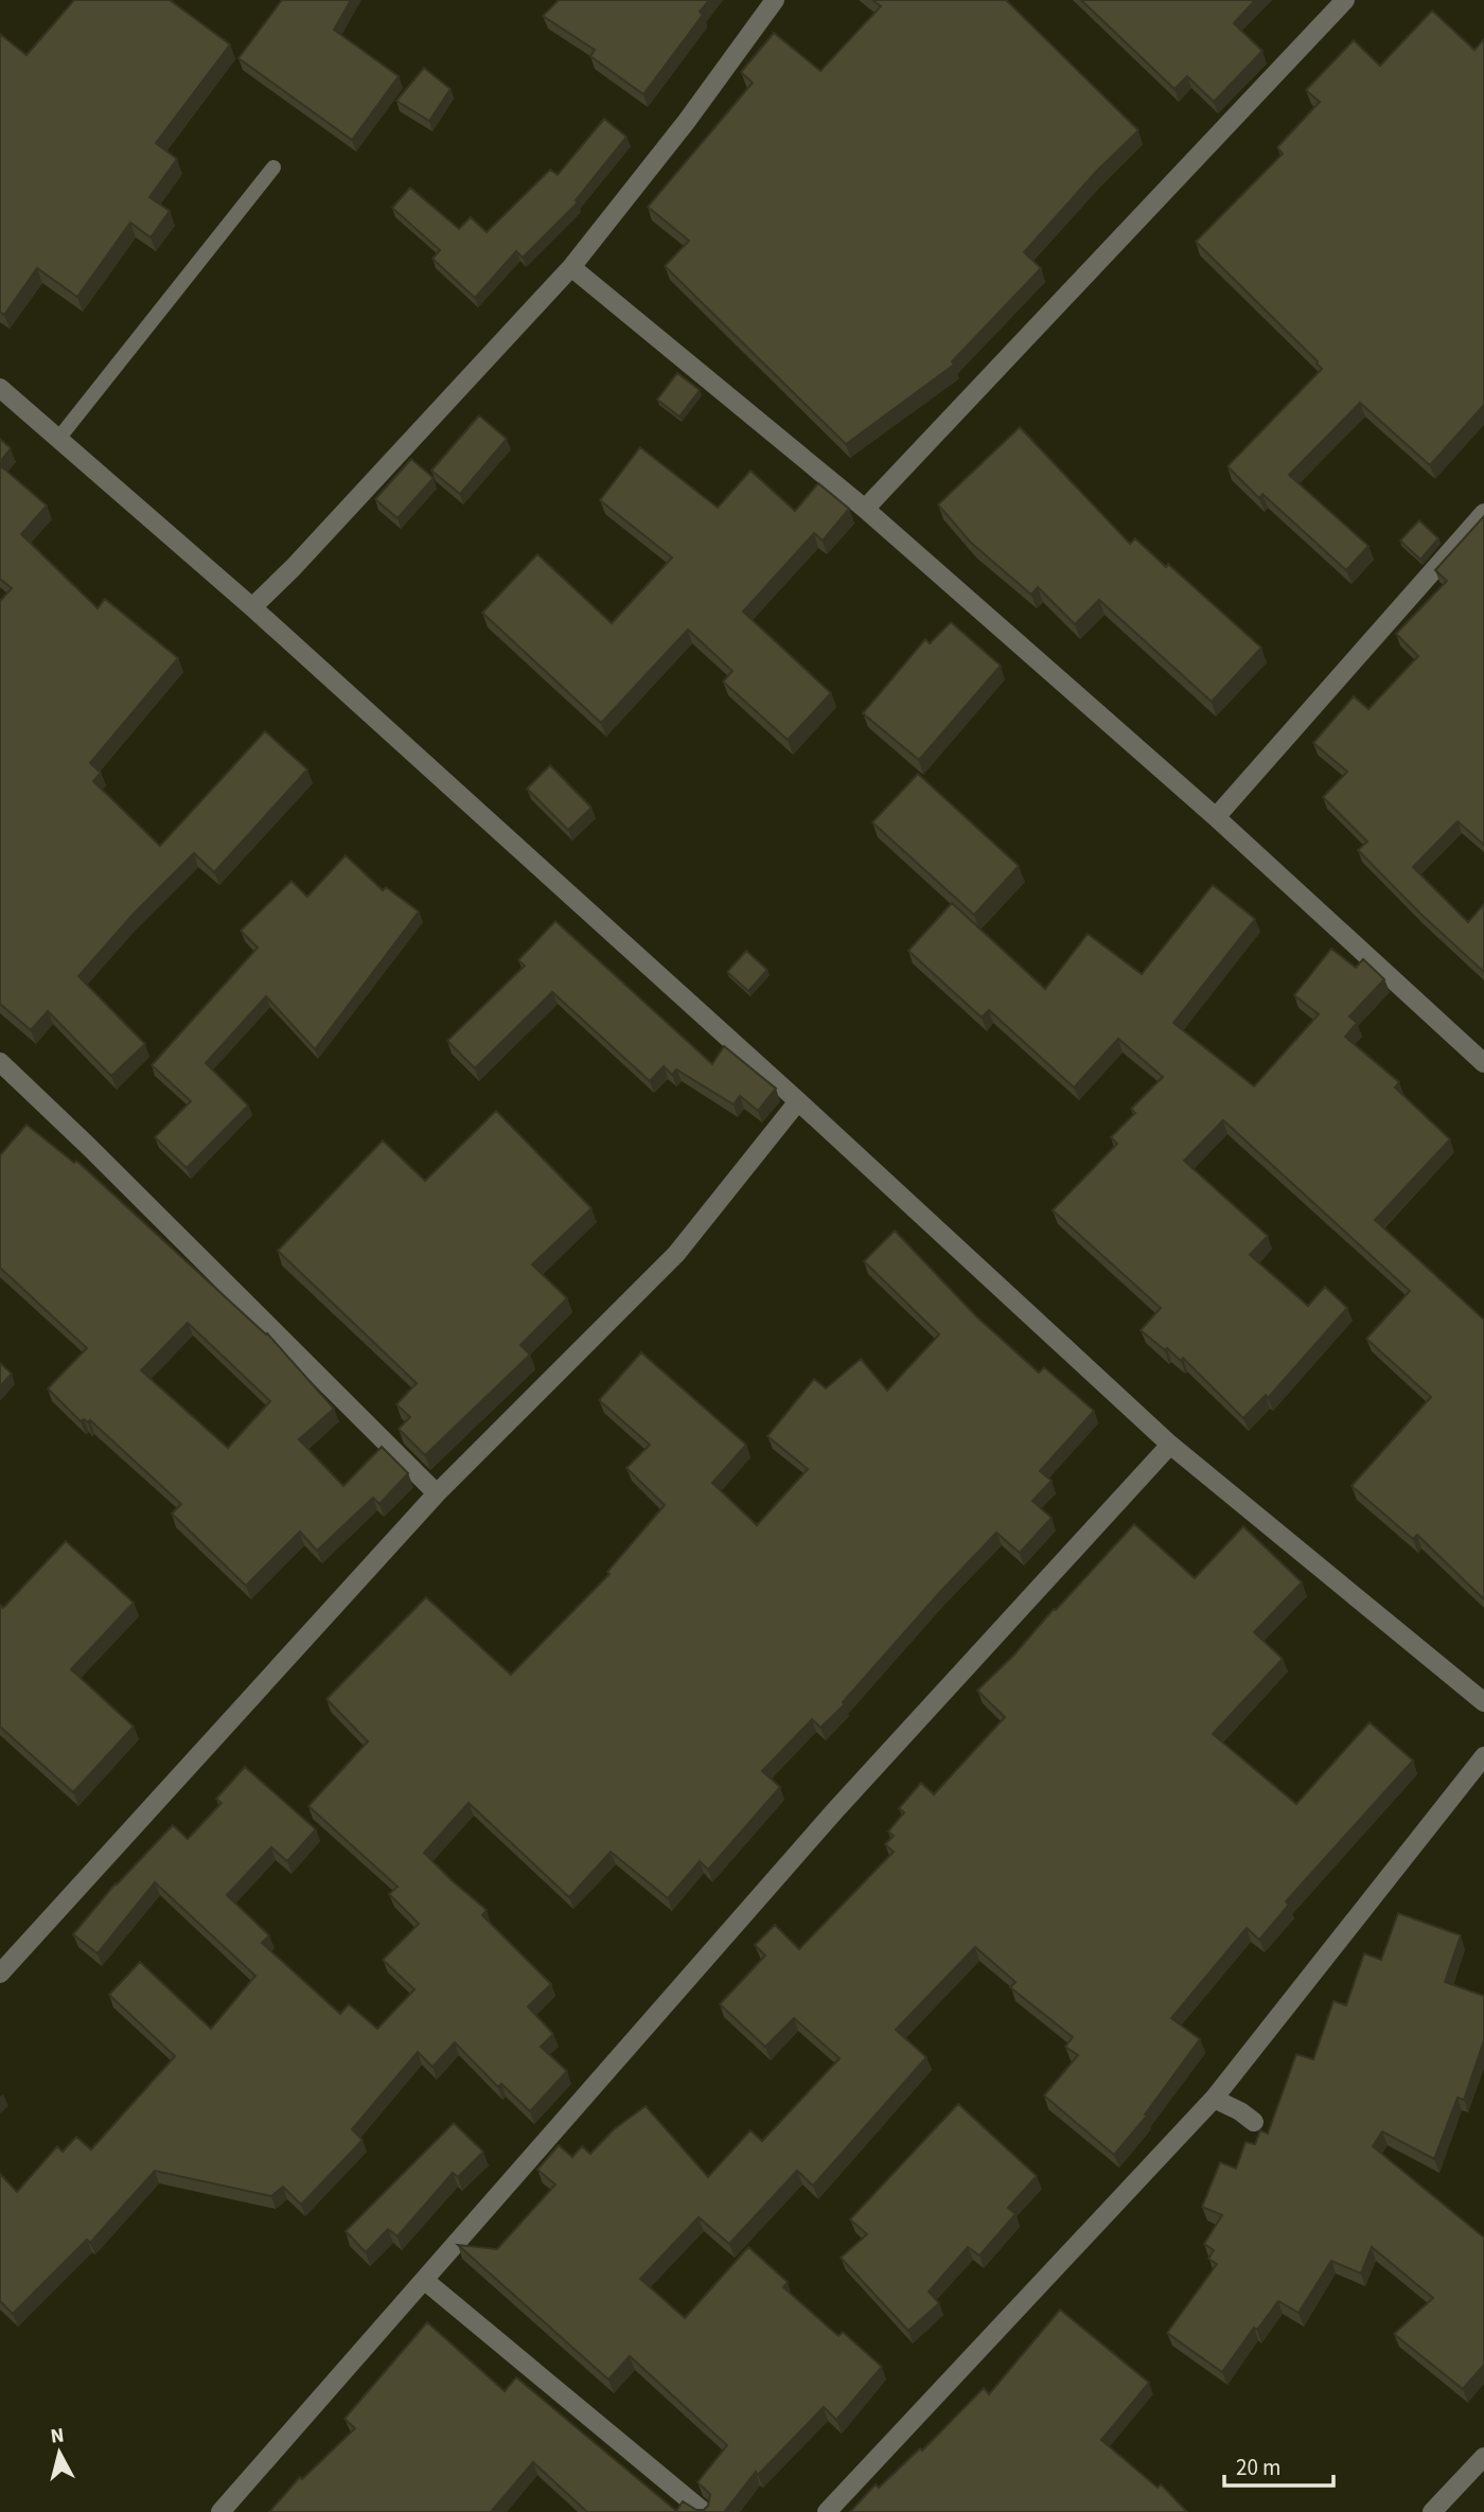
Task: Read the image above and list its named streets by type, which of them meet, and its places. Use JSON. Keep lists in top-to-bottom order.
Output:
{
  "scale_bar": "20 m",
  "north": "top"
}
